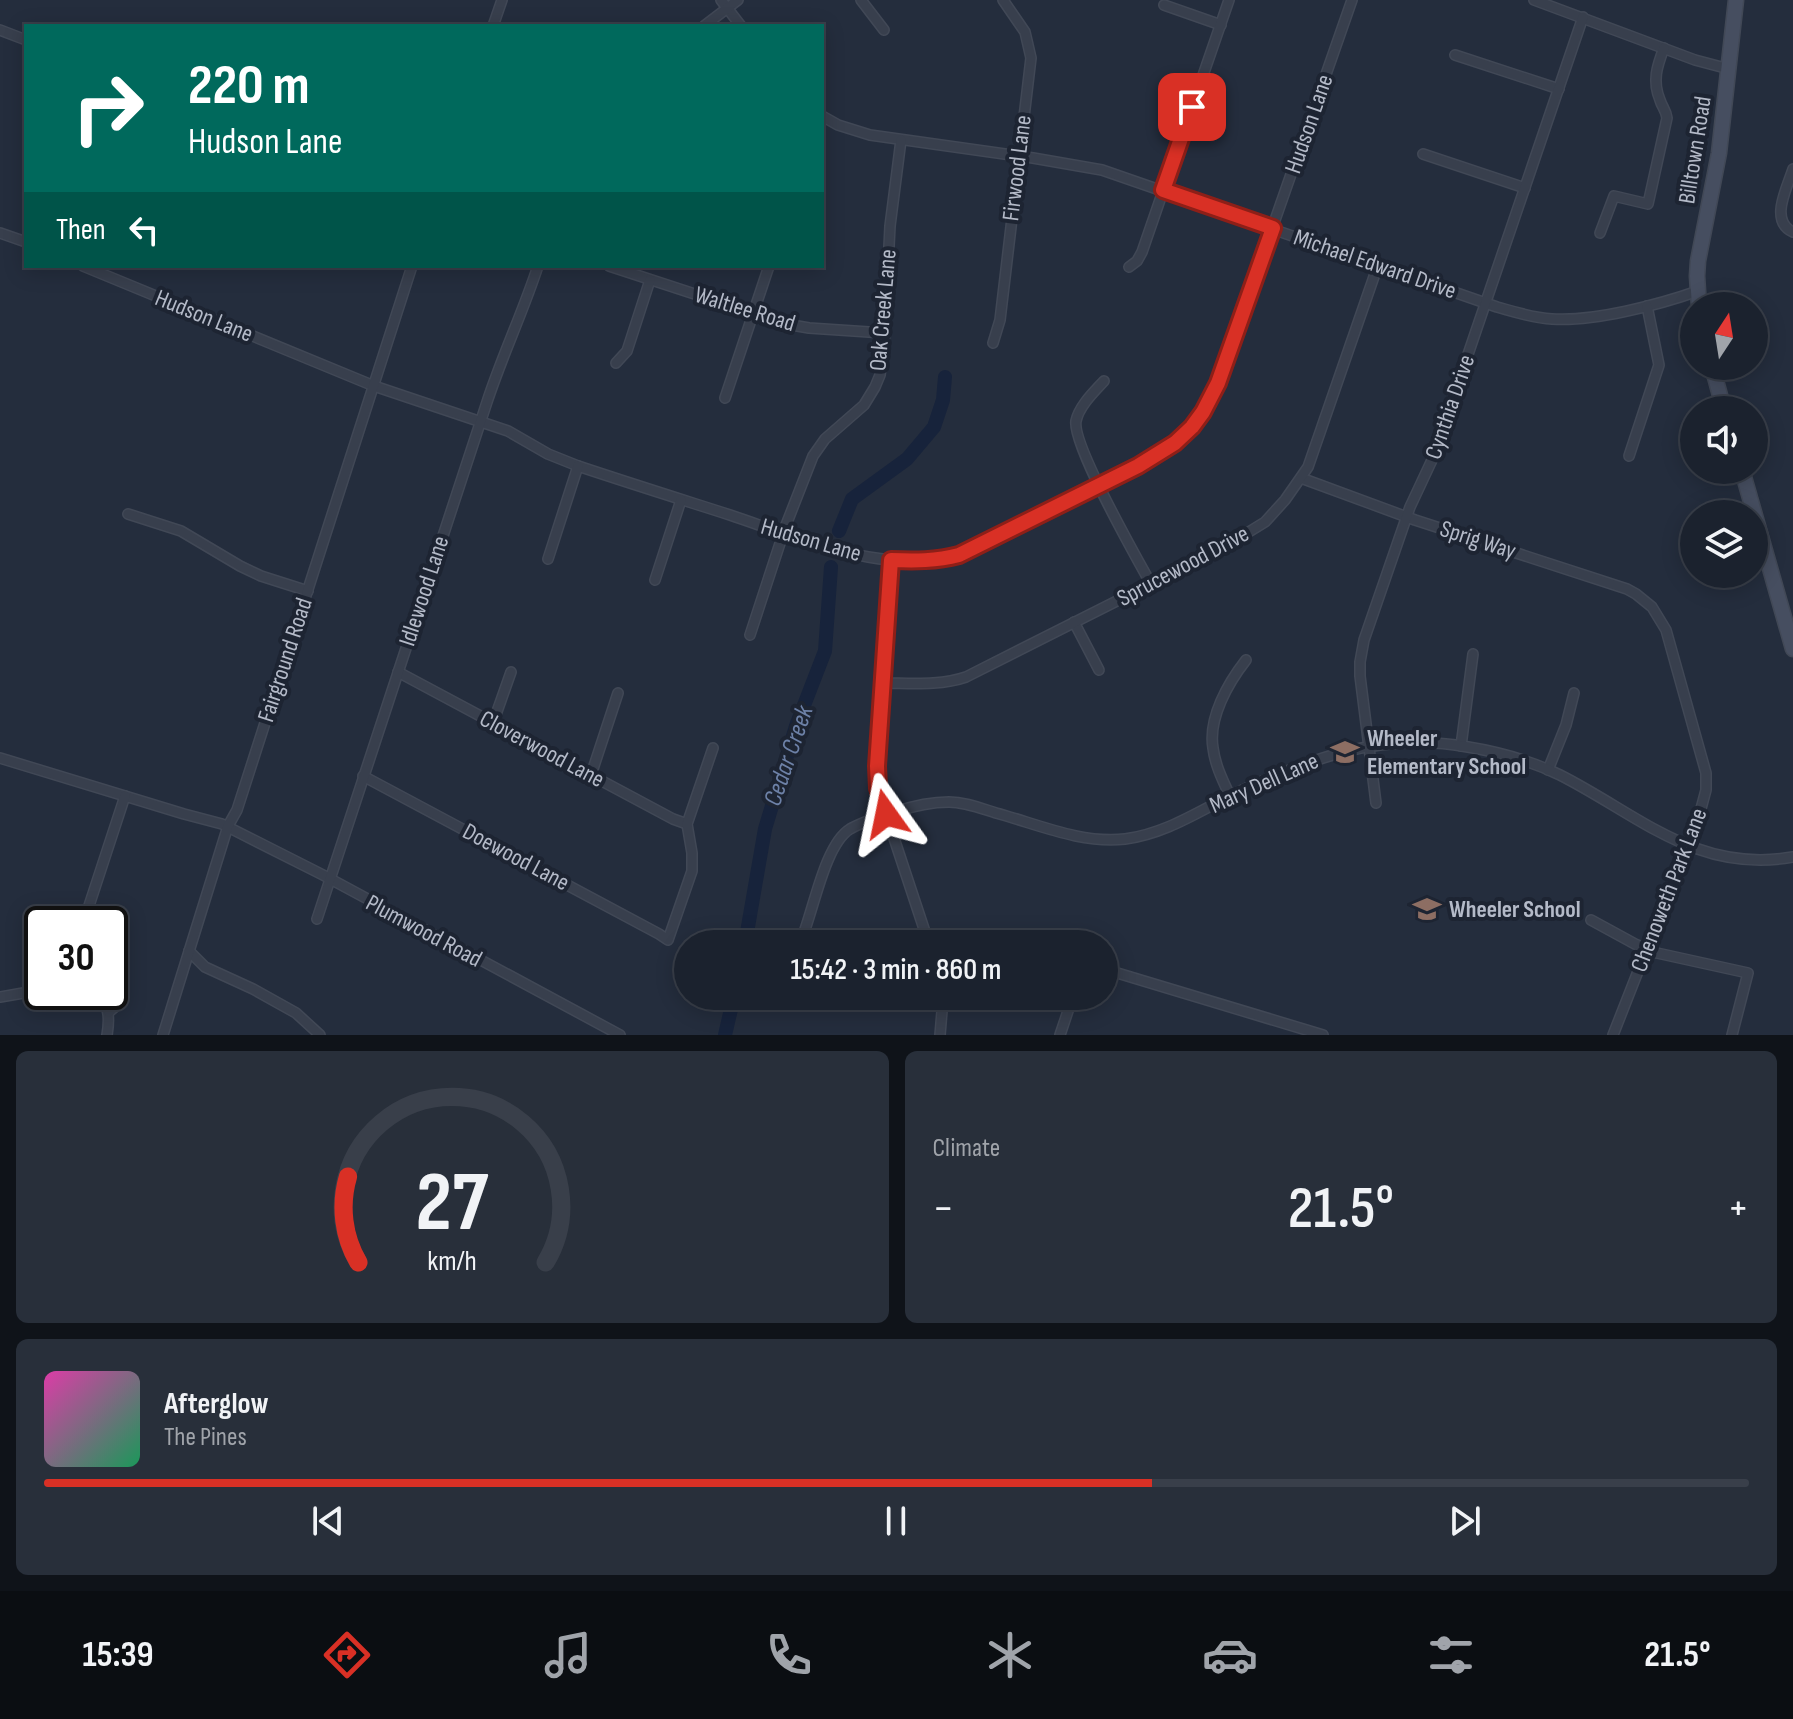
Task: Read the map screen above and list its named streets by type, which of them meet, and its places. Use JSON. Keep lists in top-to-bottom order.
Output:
{
  "streets": {
    "main road": ["Billtown Road"],
    "street": [
      "Hudson Lane",
      "Firwood Lane",
      "Michael Edward Drive",
      "Waltlee Road",
      "Oak Creek Lane",
      "Cynthia Drive",
      "Sprig Way",
      "Sprucewood Drive",
      "Idlewood Lane",
      "Fairground Road",
      "Cloverwood Lane",
      "Mary Dell Lane",
      "Doewood Lane",
      "Chenoweth Park Lane",
      "Plumwood Road"
    ]
  },
  "crossings": [
    ["Hudson Lane", "Michael Edward Drive"],
    ["Hudson Lane", "Oak Creek Lane"],
    ["Hudson Lane", "Idlewood Lane"],
    ["Hudson Lane", "Fairground Road"],
    ["Firwood Lane", "Michael Edward Drive"],
    ["Michael Edward Drive", "Oak Creek Lane"],
    ["Michael Edward Drive", "Cynthia Drive"],
    ["Michael Edward Drive", "Sprucewood Drive"],
    ["Waltlee Road", "Oak Creek Lane"],
    ["Cynthia Drive", "Sprig Way"],
    ["Cynthia Drive", "Mary Dell Lane"],
    ["Sprig Way", "Sprucewood Drive"],
    ["Sprig Way", "Chenoweth Park Lane"],
    ["Idlewood Lane", "Cloverwood Lane"],
    ["Idlewood Lane", "Doewood Lane"],
    ["Idlewood Lane", "Plumwood Road"],
    ["Fairground Road", "Plumwood Road"],
    ["Cloverwood Lane", "Doewood Lane"],
    ["Mary Dell Lane", "Chenoweth Park Lane"]
  ],
  "water": ["Cedar Creek"],
  "places": {
    "school or university": ["Wheeler Elementary School", "Wheeler School"]
  },
  "north": "top",
  "page": {
    "turn": ["220 m", "Hudson Lane"],
    "then": "Then",
    "limit": "30",
    "trip": "15:42 · 3 min · 860 m",
    "tile": "Climate",
    "heat": ["−", "21.5°", "+"],
    "song": ["Afterglow", "The Pines"],
    "tabs": ["15:39", "21.5°"],
    "gauge": ["27", "km/h"]
  }
}
